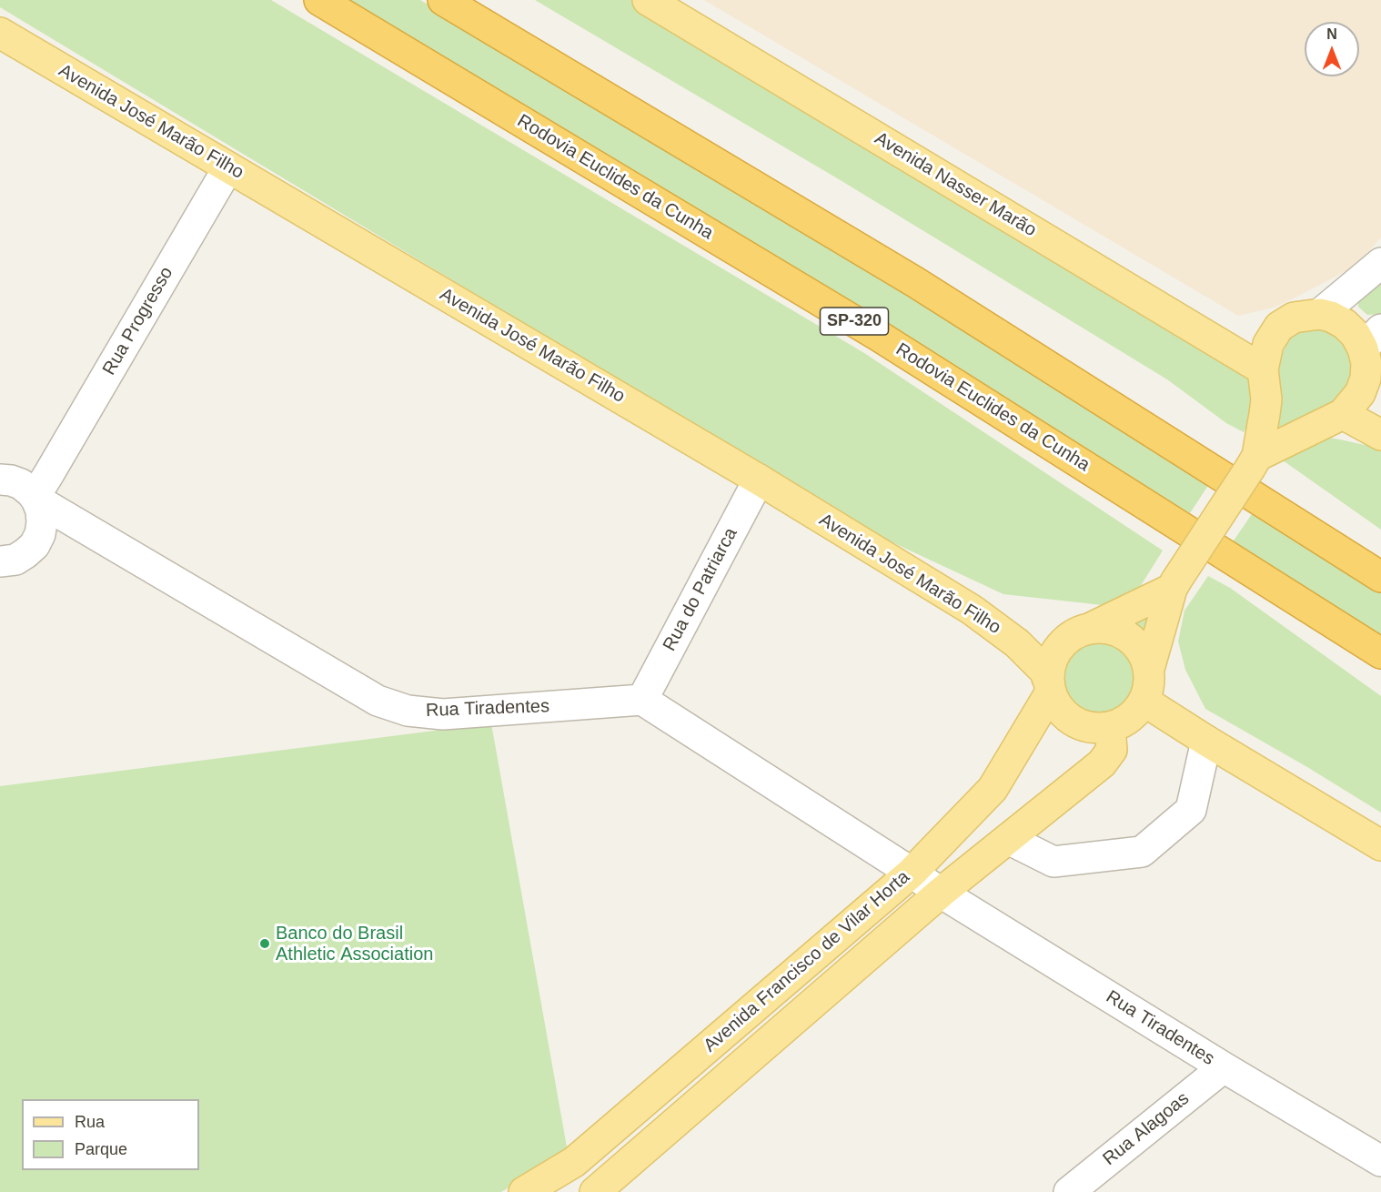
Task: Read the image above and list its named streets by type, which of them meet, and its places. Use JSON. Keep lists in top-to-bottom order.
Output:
{
  "streets": {
    "highway": ["Rodovia Euclides da Cunha", "SP-320"],
    "main road": ["Avenida José Marão Filho", "Avenida Nasser Marão", "Avenida Francisco de Vilar Horta"],
    "street": [
      "Rua Progresso",
      "Rua do Patriarca",
      "Rua Tiradentes",
      "Rua Alagoas"
    ]
  },
  "crossings": [
    ["Avenida José Marão Filho", "Rua Progresso"],
    ["Avenida José Marão Filho", "Rua do Patriarca"],
    ["Avenida José Marão Filho", "Avenida Francisco de Vilar Horta"],
    ["Rua Progresso", "Rua Tiradentes"],
    ["Rua do Patriarca", "Rua Tiradentes"],
    ["Rua Tiradentes", "Avenida Francisco de Vilar Horta"],
    ["Rua Tiradentes", "Rua Alagoas"]
  ],
  "places": ["Banco do Brasil Athletic Association"],
  "legend": ["Rua", "Parque"],
  "north": "top"
}
